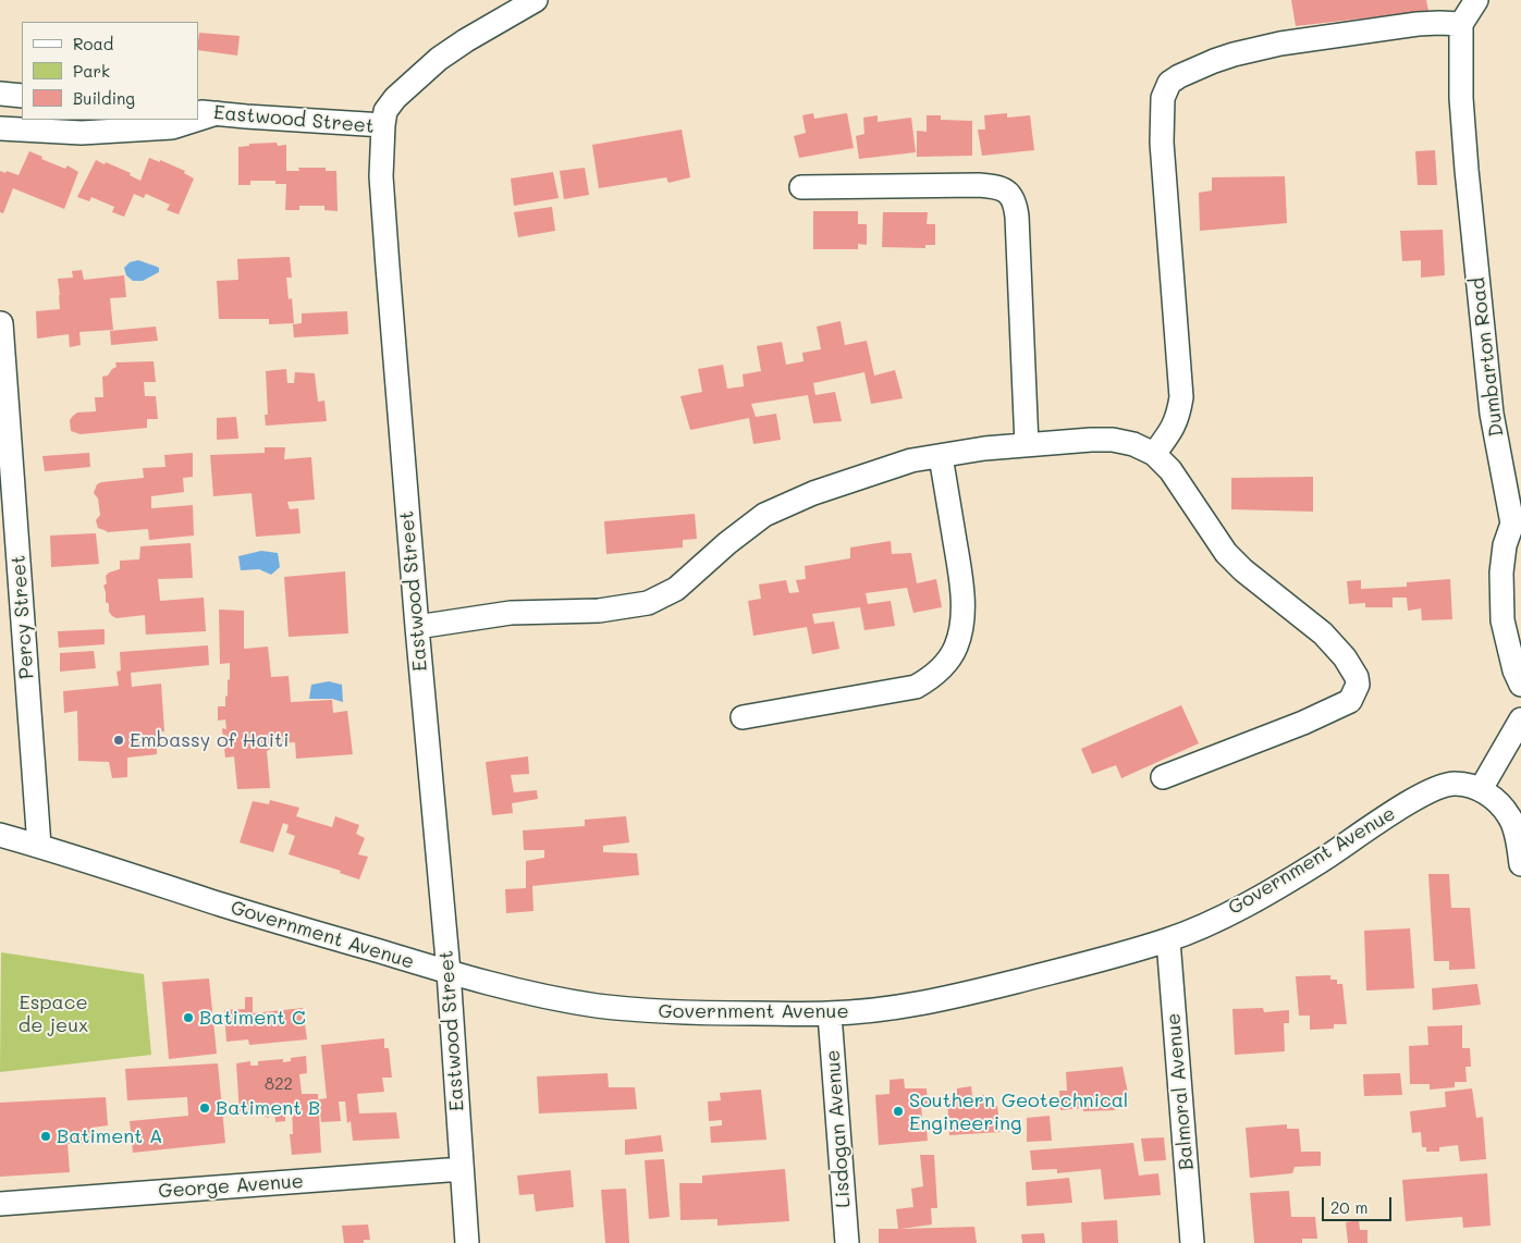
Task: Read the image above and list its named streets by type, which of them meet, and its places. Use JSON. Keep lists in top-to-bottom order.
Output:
{
  "streets": {
    "street": [
      "Eastwood Street",
      "Dumbarton Road",
      "Percy Street",
      "Government Avenue",
      "Balmoral Avenue",
      "Lisdogan Avenue",
      "George Avenue"
    ]
  },
  "crossings": [
    ["Eastwood Street", "Government Avenue"],
    ["Eastwood Street", "George Avenue"],
    ["Percy Street", "Government Avenue"],
    ["Government Avenue", "Balmoral Avenue"],
    ["Government Avenue", "Lisdogan Avenue"]
  ],
  "parks": ["Espace de jeux"],
  "places": [
    "Embassy of Haiti",
    "Batiment C",
    "Batiment B",
    "Southern Geotechnical Engineering",
    "Batiment A"
  ],
  "house_numbers": ["822"],
  "legend": ["Road", "Park", "Building"],
  "scale_bar": "20 m"
}
